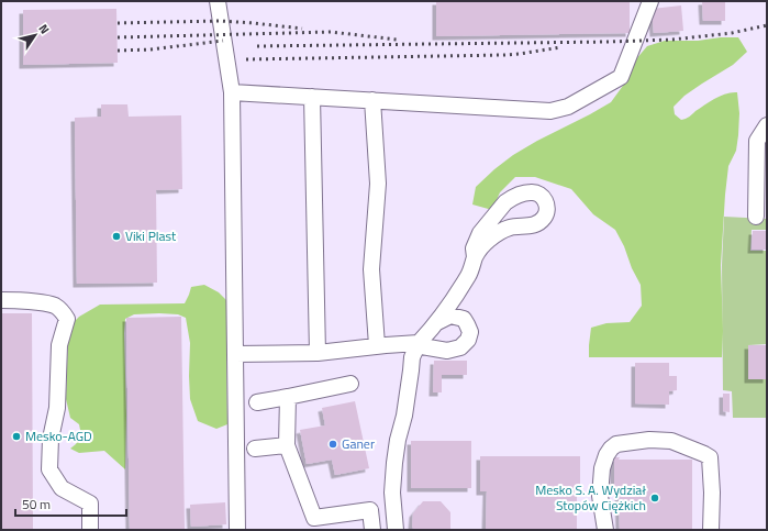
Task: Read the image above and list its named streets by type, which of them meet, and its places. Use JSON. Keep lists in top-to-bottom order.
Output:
{
  "places": [
    "Viki Plast",
    "Mesko-AGD",
    "Ganer",
    "Mesko S. A. Wydział Stopów Ciężkich"
  ],
  "scale_bar": "50 m",
  "north": "top right"
}
